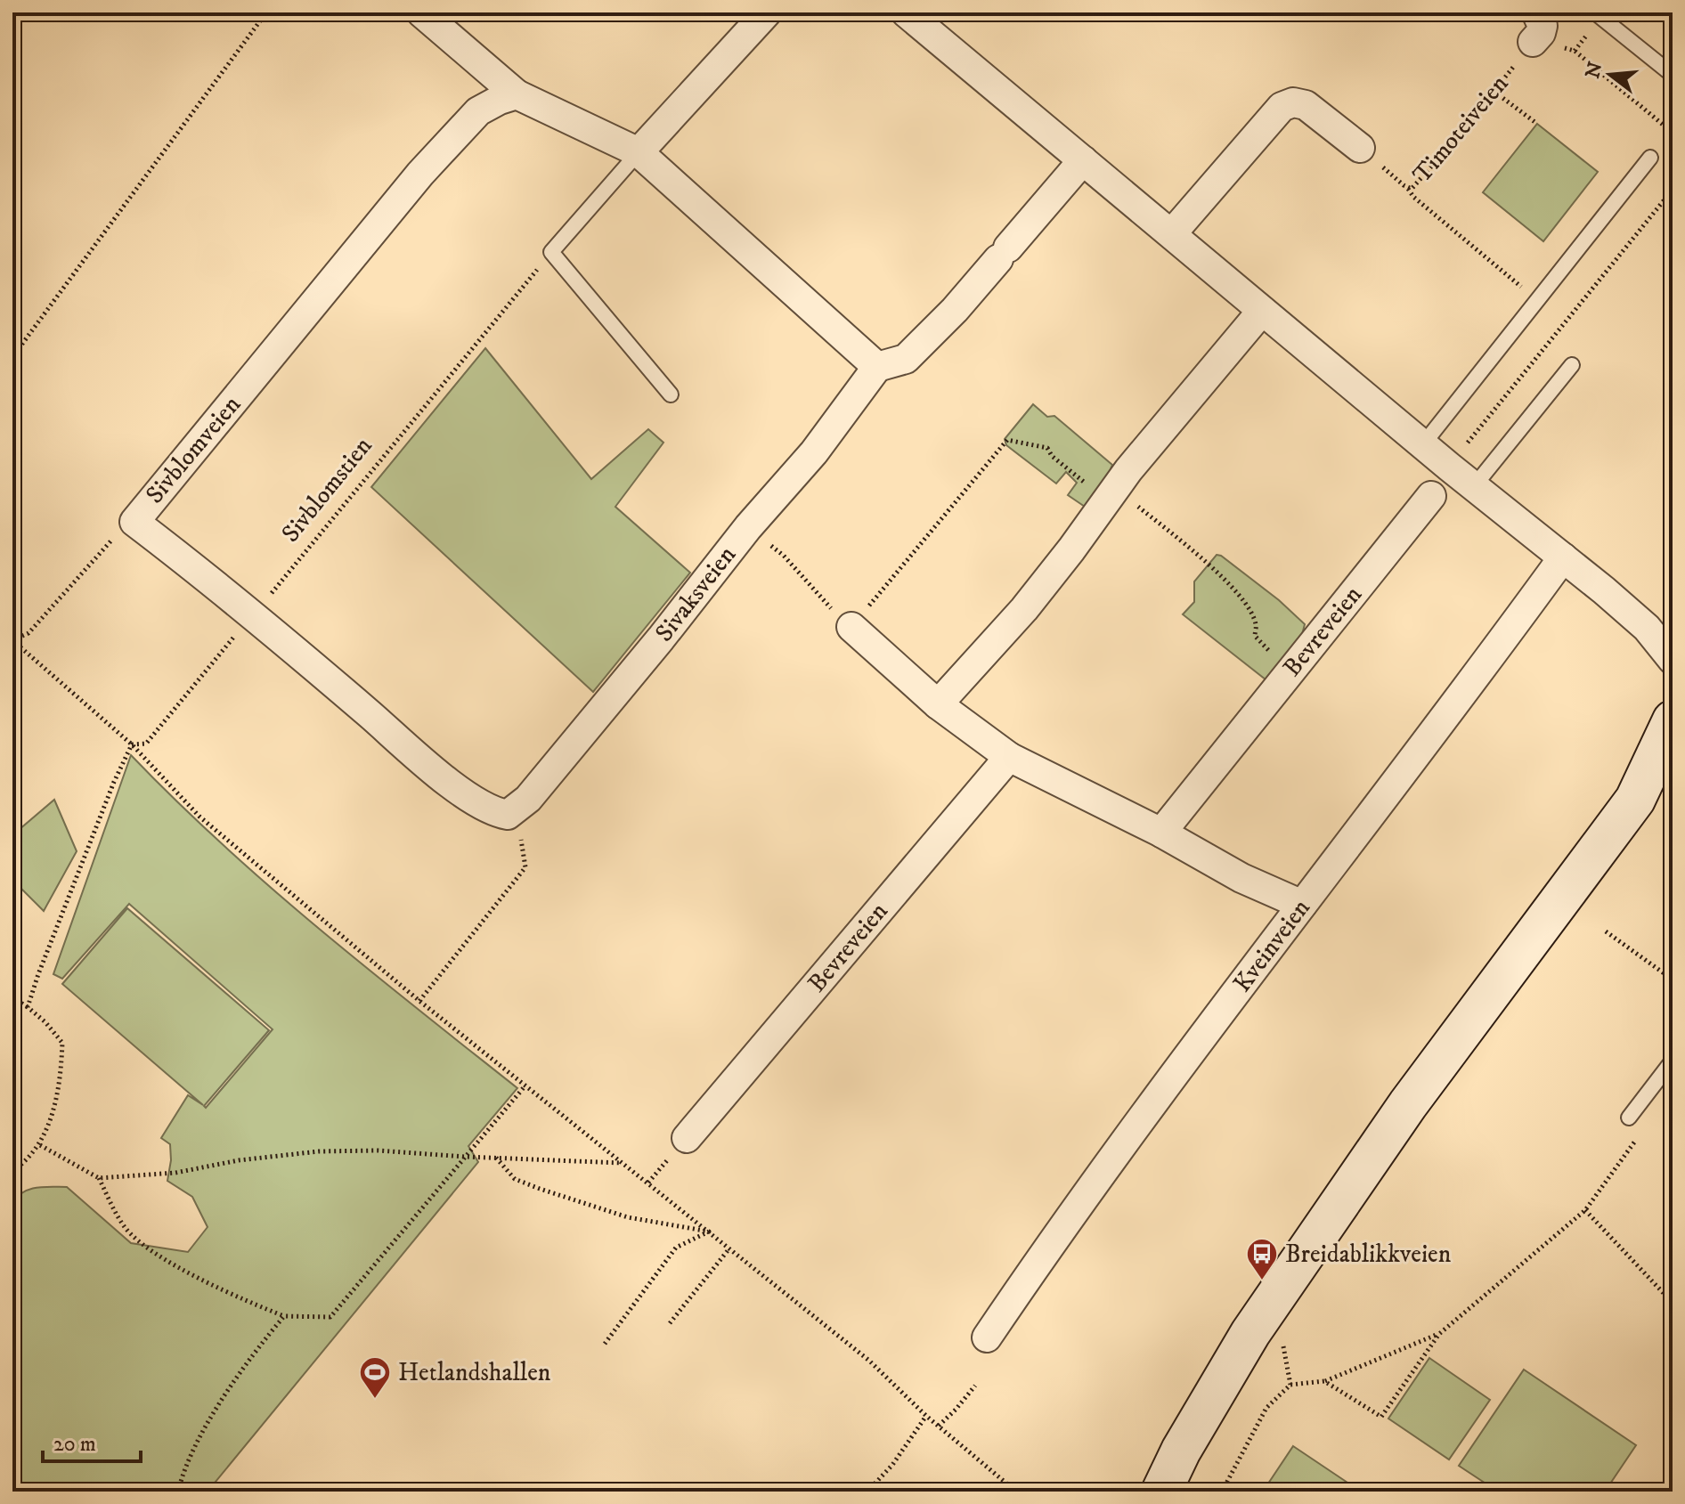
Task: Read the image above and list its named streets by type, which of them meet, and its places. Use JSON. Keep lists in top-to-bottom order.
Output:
{
  "streets": {
    "street": [
      "Sivblomveien",
      "Sivaksveien",
      "Bevreveien",
      "Kveinveien"
    ],
    "path": ["Timoteiveien", "Sivblomstien"]
  },
  "crossings": [
    ["Sivblomveien", "Sivblomstien"],
    ["Sivblomveien", "Sivaksveien"]
  ],
  "places": {
    "bus stop": ["Breidablikkveien"],
    "sports": ["Hetlandshallen"]
  },
  "scale_bar": "20 m",
  "north": "left"
}
